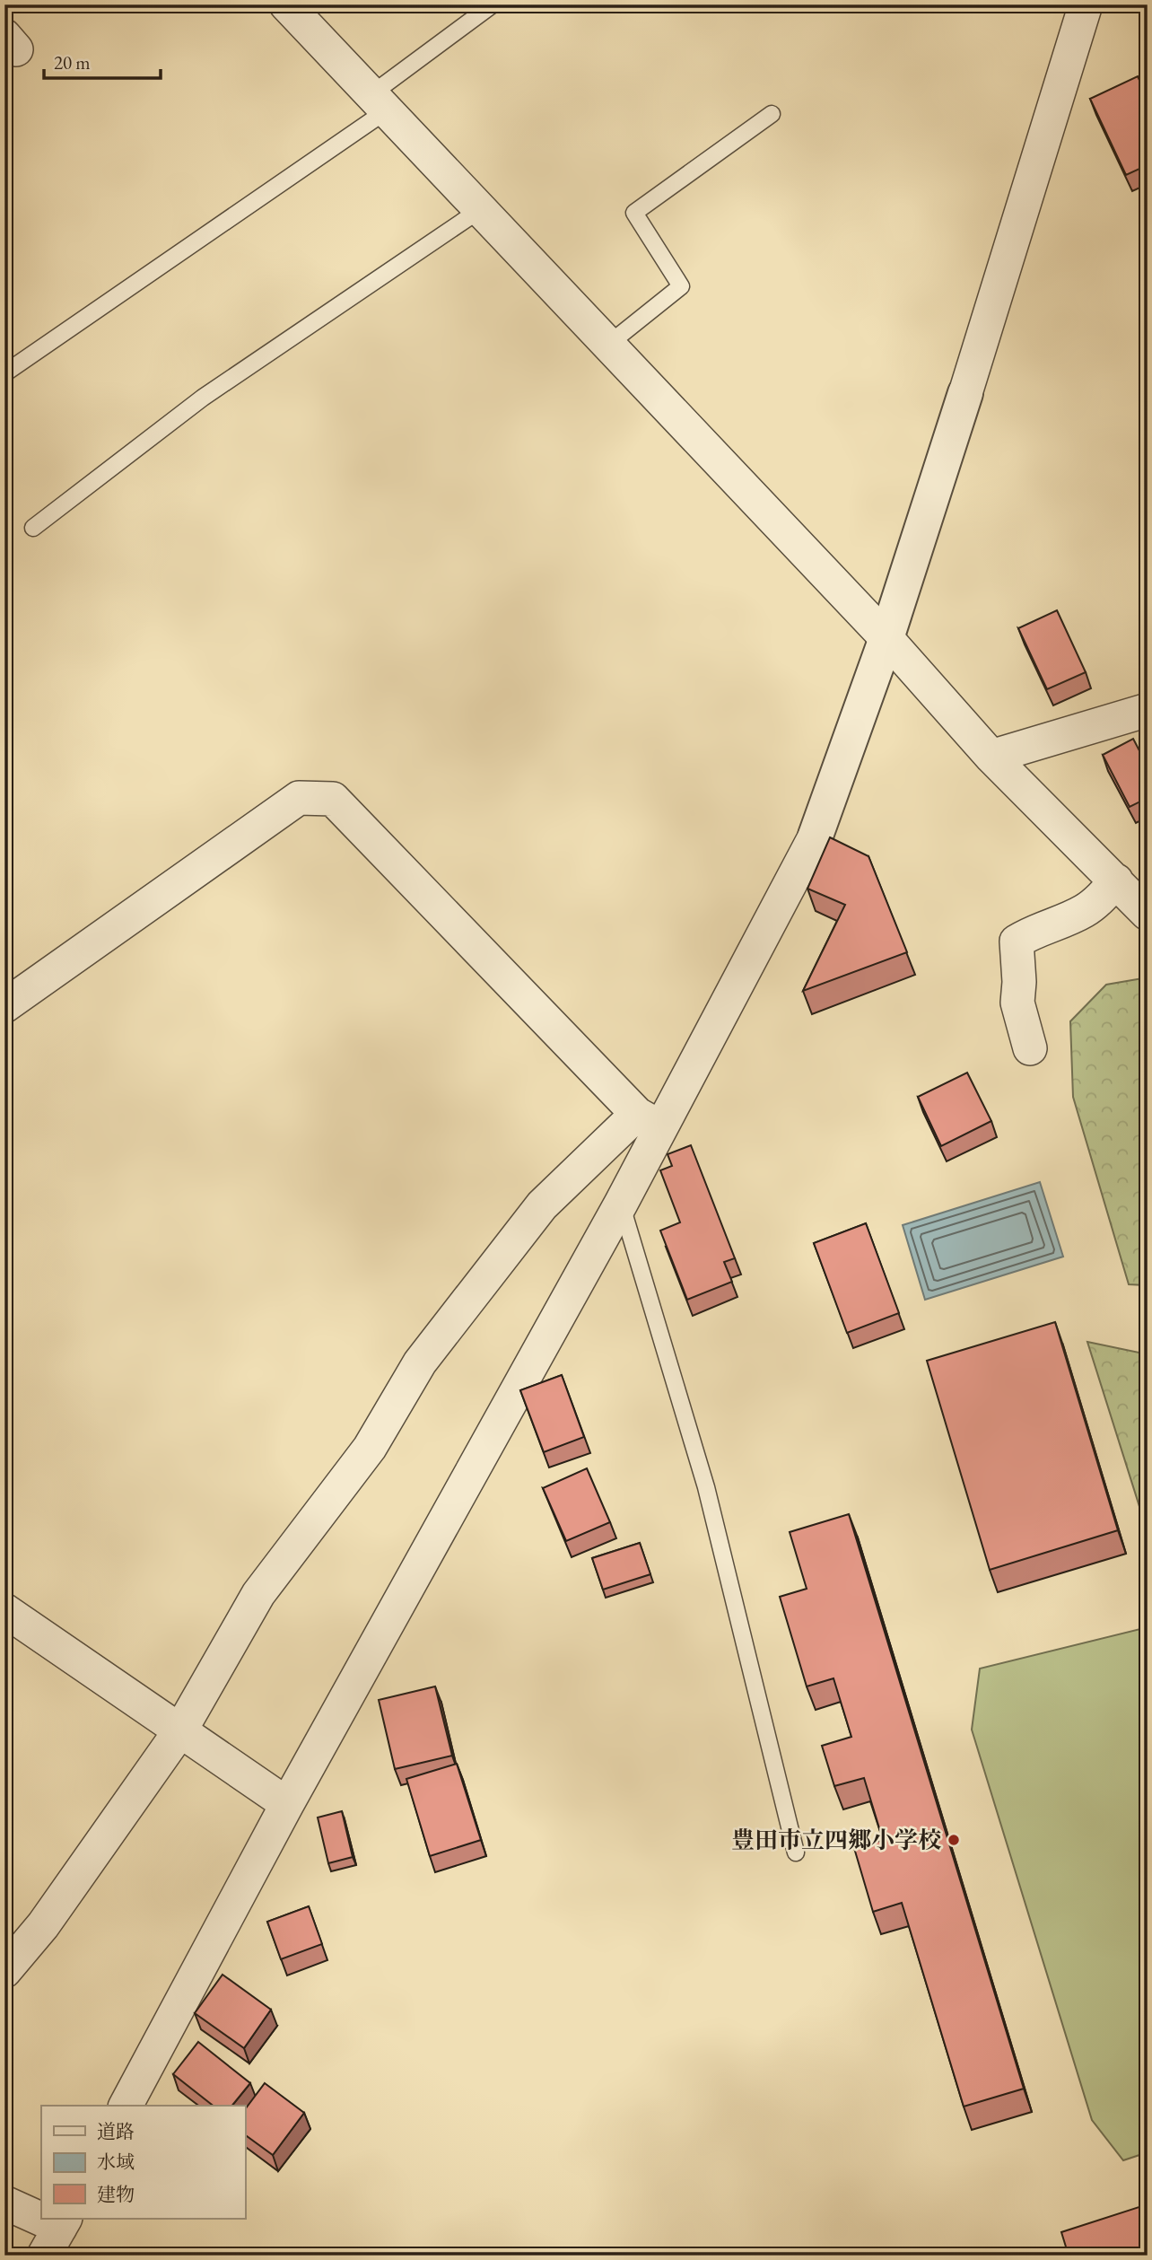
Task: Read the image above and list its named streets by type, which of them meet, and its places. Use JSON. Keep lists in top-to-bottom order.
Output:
{
  "places": ["豊田市立四郷小学校"],
  "legend": ["道路", "水域", "建物"],
  "scale_bar": "20 m"
}
